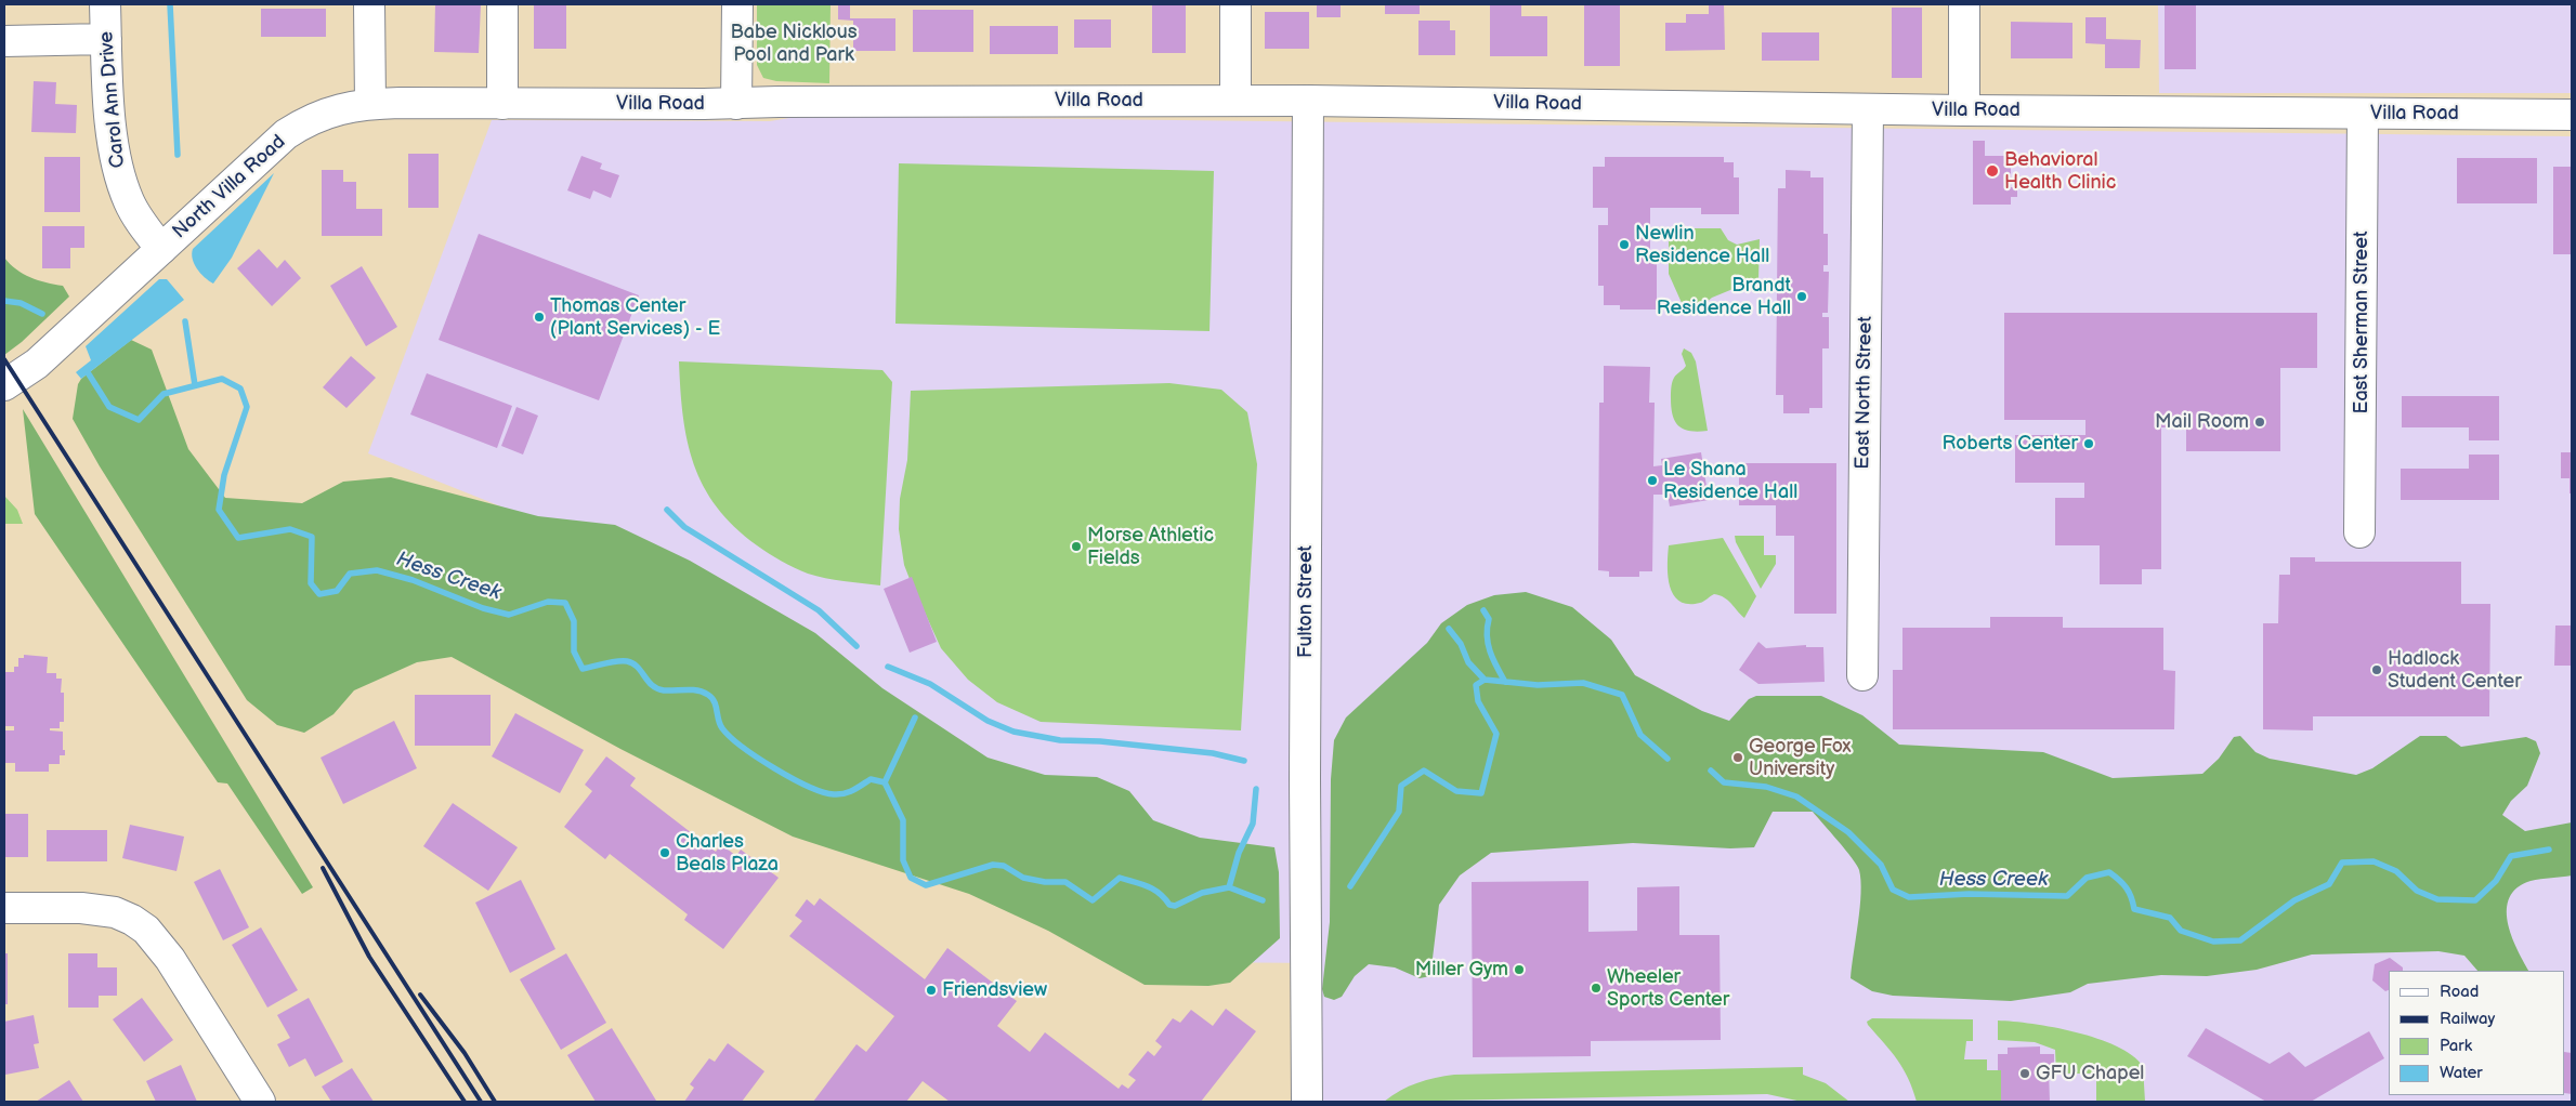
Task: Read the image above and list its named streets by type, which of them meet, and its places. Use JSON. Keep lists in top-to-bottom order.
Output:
{
  "streets": {
    "street": [
      "Carol Ann Drive",
      "Villa Road",
      "North Villa Road",
      "East Sherman Street",
      "East North Street",
      "Fulton Street"
    ]
  },
  "crossings": [
    ["Carol Ann Drive", "North Villa Road"],
    ["Villa Road", "North Villa Road"],
    ["Villa Road", "East Sherman Street"],
    ["Villa Road", "East North Street"],
    ["Villa Road", "Fulton Street"]
  ],
  "water": ["Hess Creek"],
  "parks": ["Babe Nicklous Pool and Park"],
  "places": [
    "Behavioral Health Clinic",
    "Newlin Residence Hall",
    "Brandt Residence Hall",
    "Thomas Center (Plant Services) - E",
    "Mail Room",
    "Roberts Center",
    "Le Shana Residence Hall",
    "Morse Athletic Fields",
    "Hadlock Student Center",
    "George Fox University",
    "Charles Beals Plaza",
    "Miller Gym",
    "Wheeler Sports Center",
    "Friendsview",
    "GFU Chapel"
  ],
  "legend": [
    "Road",
    "Railway",
    "Park",
    "Water"
  ]
}
